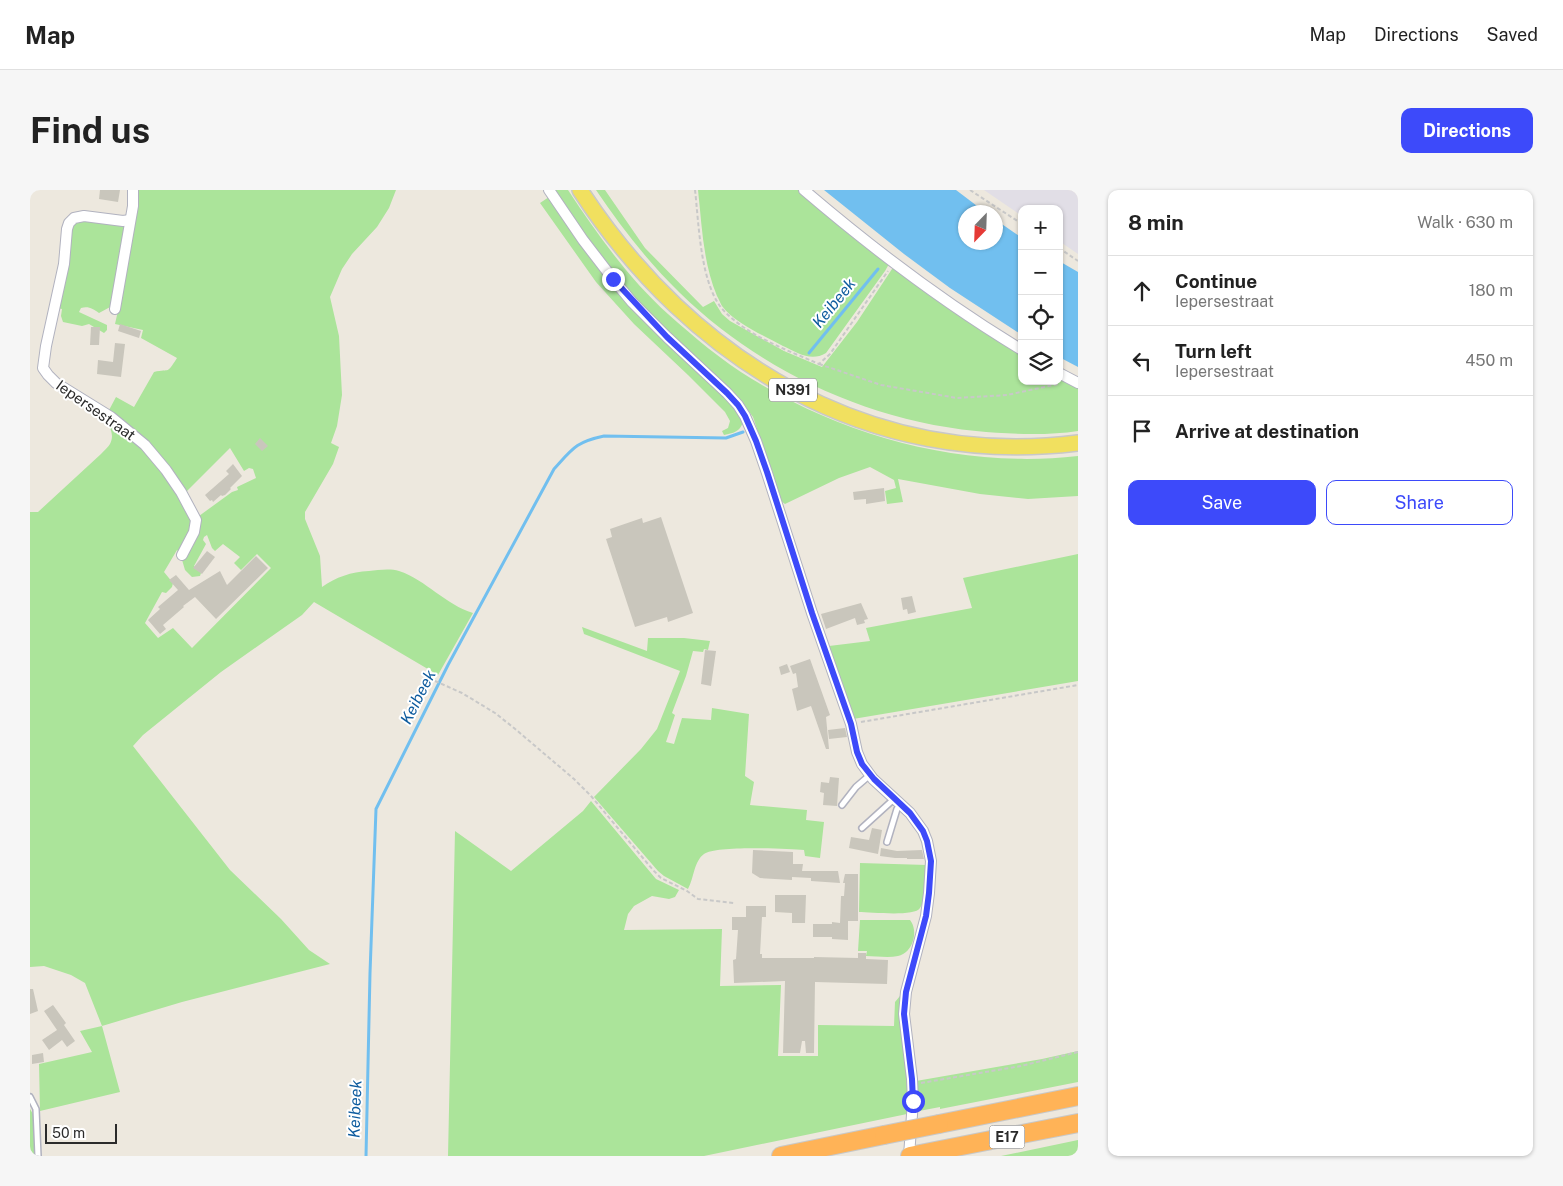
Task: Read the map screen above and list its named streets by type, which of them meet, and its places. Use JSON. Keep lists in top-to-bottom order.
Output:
{
  "streets": {
    "highway": ["E17"],
    "main road": ["N391"],
    "street": ["Iepersestraat"]
  },
  "water": ["Keibeek"],
  "scale_bar": "50 m",
  "north": "bottom left",
  "page": {
    "header": "Map",
    "nav": ["Map", "Directions", "Saved"],
    "buttons": [
      "Directions",
      ["Save", "Share"]
    ],
    "title": "Find us",
    "heading": ["8 min", "Walk · 630 m"],
    "map_buttons": ["+", "−"],
    "list": [
      ["Continue", "Iepersestraat", "180 m"],
      ["Turn left", "Iepersestraat", "450 m"],
      "Arrive at destination"
    ],
    "scale": "50 m"
  }
}
